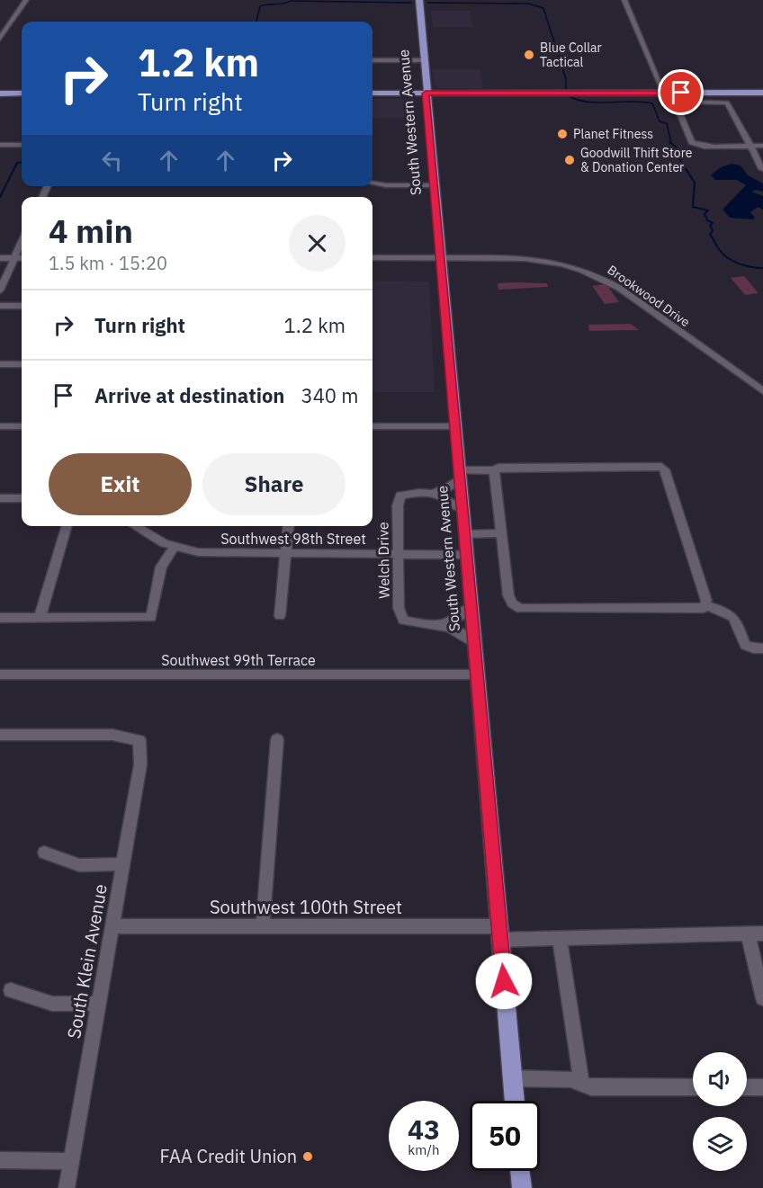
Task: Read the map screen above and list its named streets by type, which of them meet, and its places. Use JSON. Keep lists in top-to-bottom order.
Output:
{
  "streets": {
    "main road": ["South Western Avenue"],
    "street": [
      "Brookwood Drive",
      "Southwest 98th Street",
      "Welch Drive",
      "Southwest 99th Terrace",
      "Southwest 100th Street",
      "South Klein Avenue"
    ]
  },
  "crossings": [
    ["South Western Avenue", "Brookwood Drive"],
    ["South Western Avenue", "Southwest 98th Street"],
    ["South Western Avenue", "Welch Drive"],
    ["South Western Avenue", "Southwest 99th Terrace"],
    ["South Western Avenue", "Southwest 100th Street"],
    ["Southwest 98th Street", "Welch Drive"],
    ["Southwest 100th Street", "South Klein Avenue"]
  ],
  "places": [
    "Blue Collar Tactical",
    "Planet Fitness",
    "Goodwill Thift Store & Donation Center",
    "FAA Credit Union"
  ],
  "page": {
    "turn": ["1.2 km", "Turn right"],
    "heading": ["4 min", "1.5 km · 15:20"],
    "list": [
      {
        "name": "Turn right",
        "value": "1.2 km"
      },
      {
        "name": "Arrive at destination",
        "value": "340 m"
      }
    ],
    "buttons": ["Exit", "Share"],
    "speed": "43 km/h",
    "limit": "50"
  }
}
